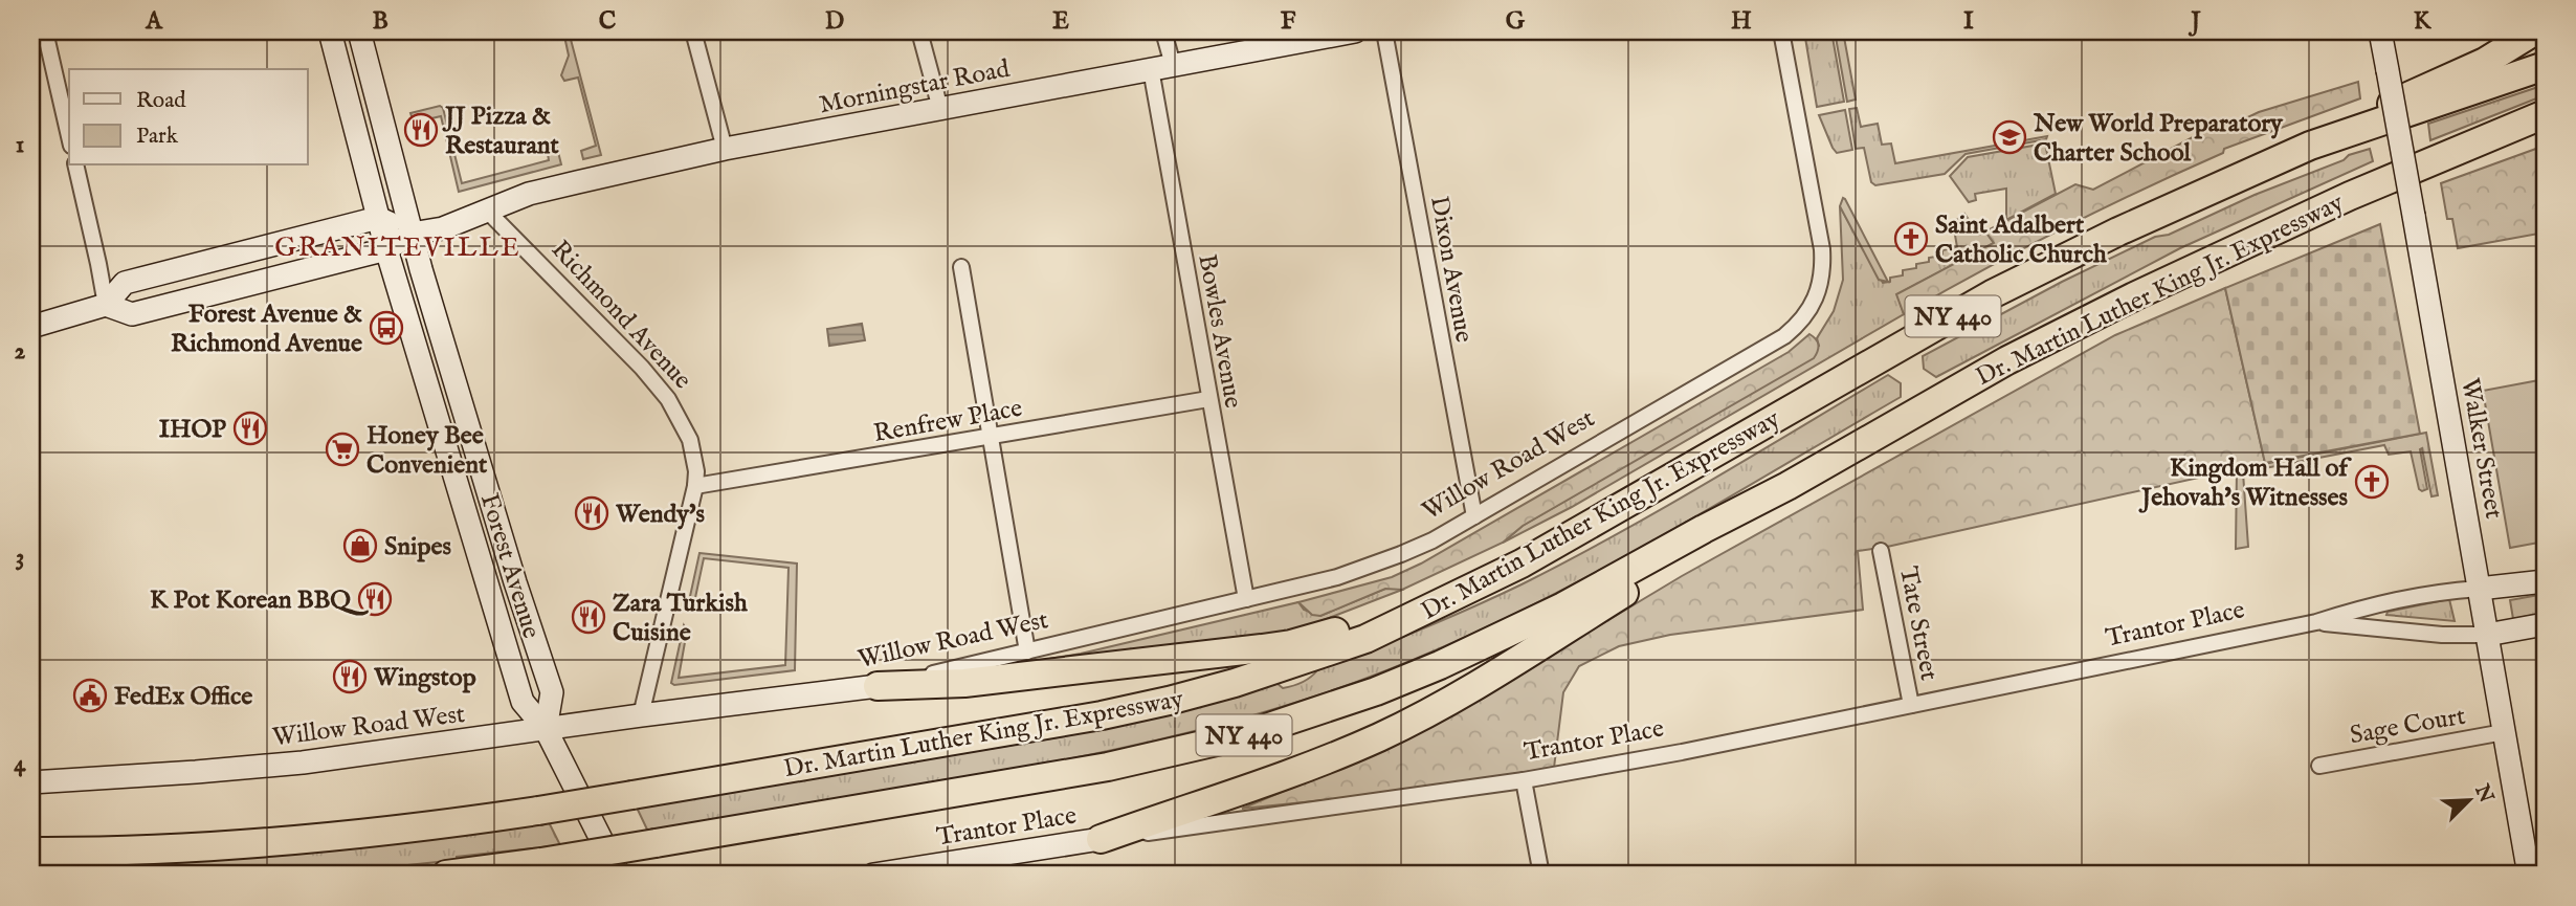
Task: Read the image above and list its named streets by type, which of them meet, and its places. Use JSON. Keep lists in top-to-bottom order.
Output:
{
  "streets": {
    "highway": ["Dr. Martin Luther King Jr. Expressway", "NY 440"],
    "main road": [
      "Morningstar Road",
      "Walker Street",
      "Willow Road West",
      "Forest Avenue",
      "Trantor Place"
    ],
    "street": [
      "Dixon Avenue",
      "Richmond Avenue",
      "Bowles Avenue",
      "Renfrew Place",
      "Tate Street",
      "Sage Court"
    ]
  },
  "crossings": [
    ["Morningstar Road", "Richmond Avenue"],
    ["Morningstar Road", "Bowles Avenue"],
    ["Dixon Avenue", "Willow Road West"],
    ["Richmond Avenue", "Renfrew Place"],
    ["Richmond Avenue", "Willow Road West"],
    ["Bowles Avenue", "Renfrew Place"],
    ["Bowles Avenue", "Willow Road West"],
    ["Walker Street", "Trantor Place"],
    ["Walker Street", "Sage Court"],
    ["Willow Road West", "Forest Avenue"],
    ["Tate Street", "Trantor Place"]
  ],
  "districts": ["GRANITEVILLE"],
  "places": {
    "restaurant": [
      "JJ Pizza & Restaurant",
      "IHOP",
      "Wendy's",
      "K Pot Korean BBQ",
      "Zara Turkish Cuisine",
      "Wingstop"
    ],
    "school or university": ["New World Preparatory Charter School"],
    "church": ["Saint Adalbert Catholic Church", "Kingdom Hall of Jehovah's Witnesses"],
    "bus stop": ["Forest Avenue & Richmond Avenue"],
    "supermarket": ["Honey Bee Convenient"],
    "shop": ["Snipes"],
    "public building": ["FedEx Office"]
  },
  "legend": ["Road", "Park"],
  "north": "top right",
  "grid": {
    "columns": [
      "A",
      "B",
      "C",
      "D",
      "E",
      "F",
      "G",
      "H",
      "I",
      "J",
      "K"
    ],
    "rows": [
      "1",
      "2",
      "3",
      "4"
    ]
  }
}
